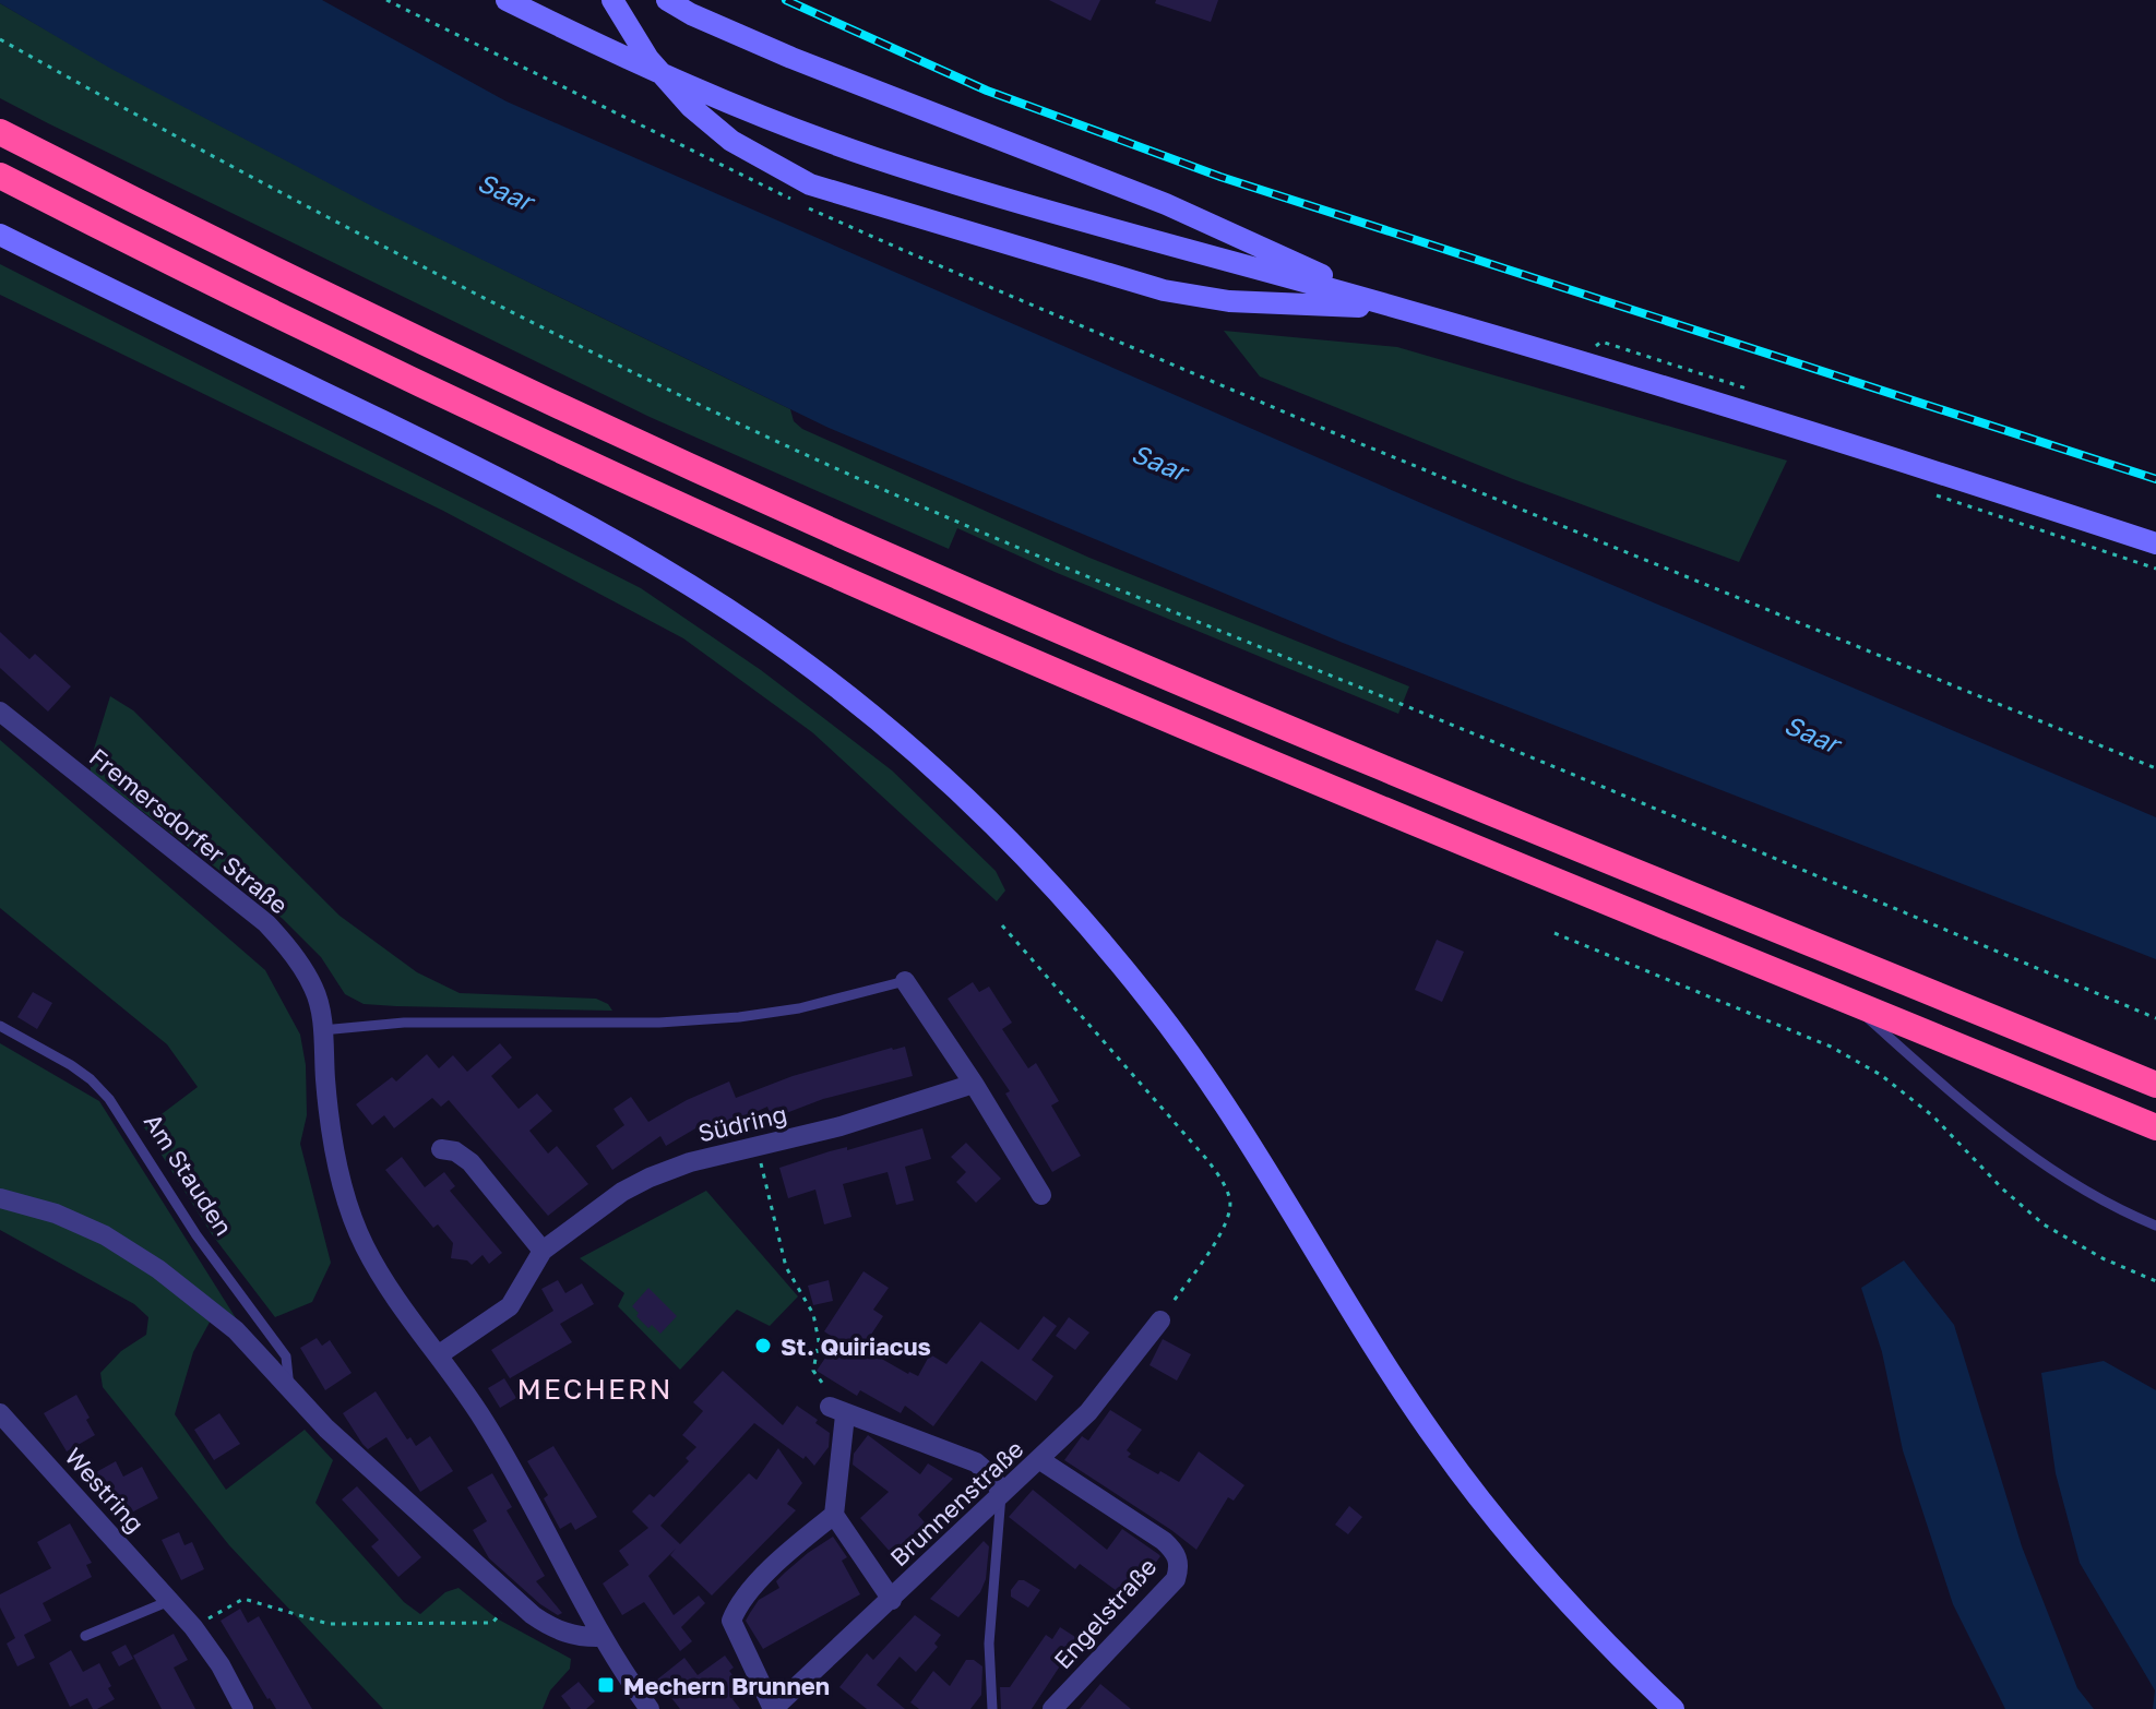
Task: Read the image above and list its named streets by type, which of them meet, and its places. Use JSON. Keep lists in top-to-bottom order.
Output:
{
  "streets": {
    "street": [
      "Fremersdorfer Straße",
      "Südring",
      "Am Stauden",
      "Westring",
      "Brunnenstraße",
      "Engelstraße"
    ]
  },
  "crossings": [
    ["Fremersdorfer Straße", "Südring"],
    ["Fremersdorfer Straße", "Am Stauden"],
    ["Brunnenstraße", "Engelstraße"]
  ],
  "districts": ["MECHERN"],
  "water": ["Saar"],
  "places": {
    "other": ["St. Quiriacus"],
    "transit": ["Mechern Brunnen"]
  }
}
